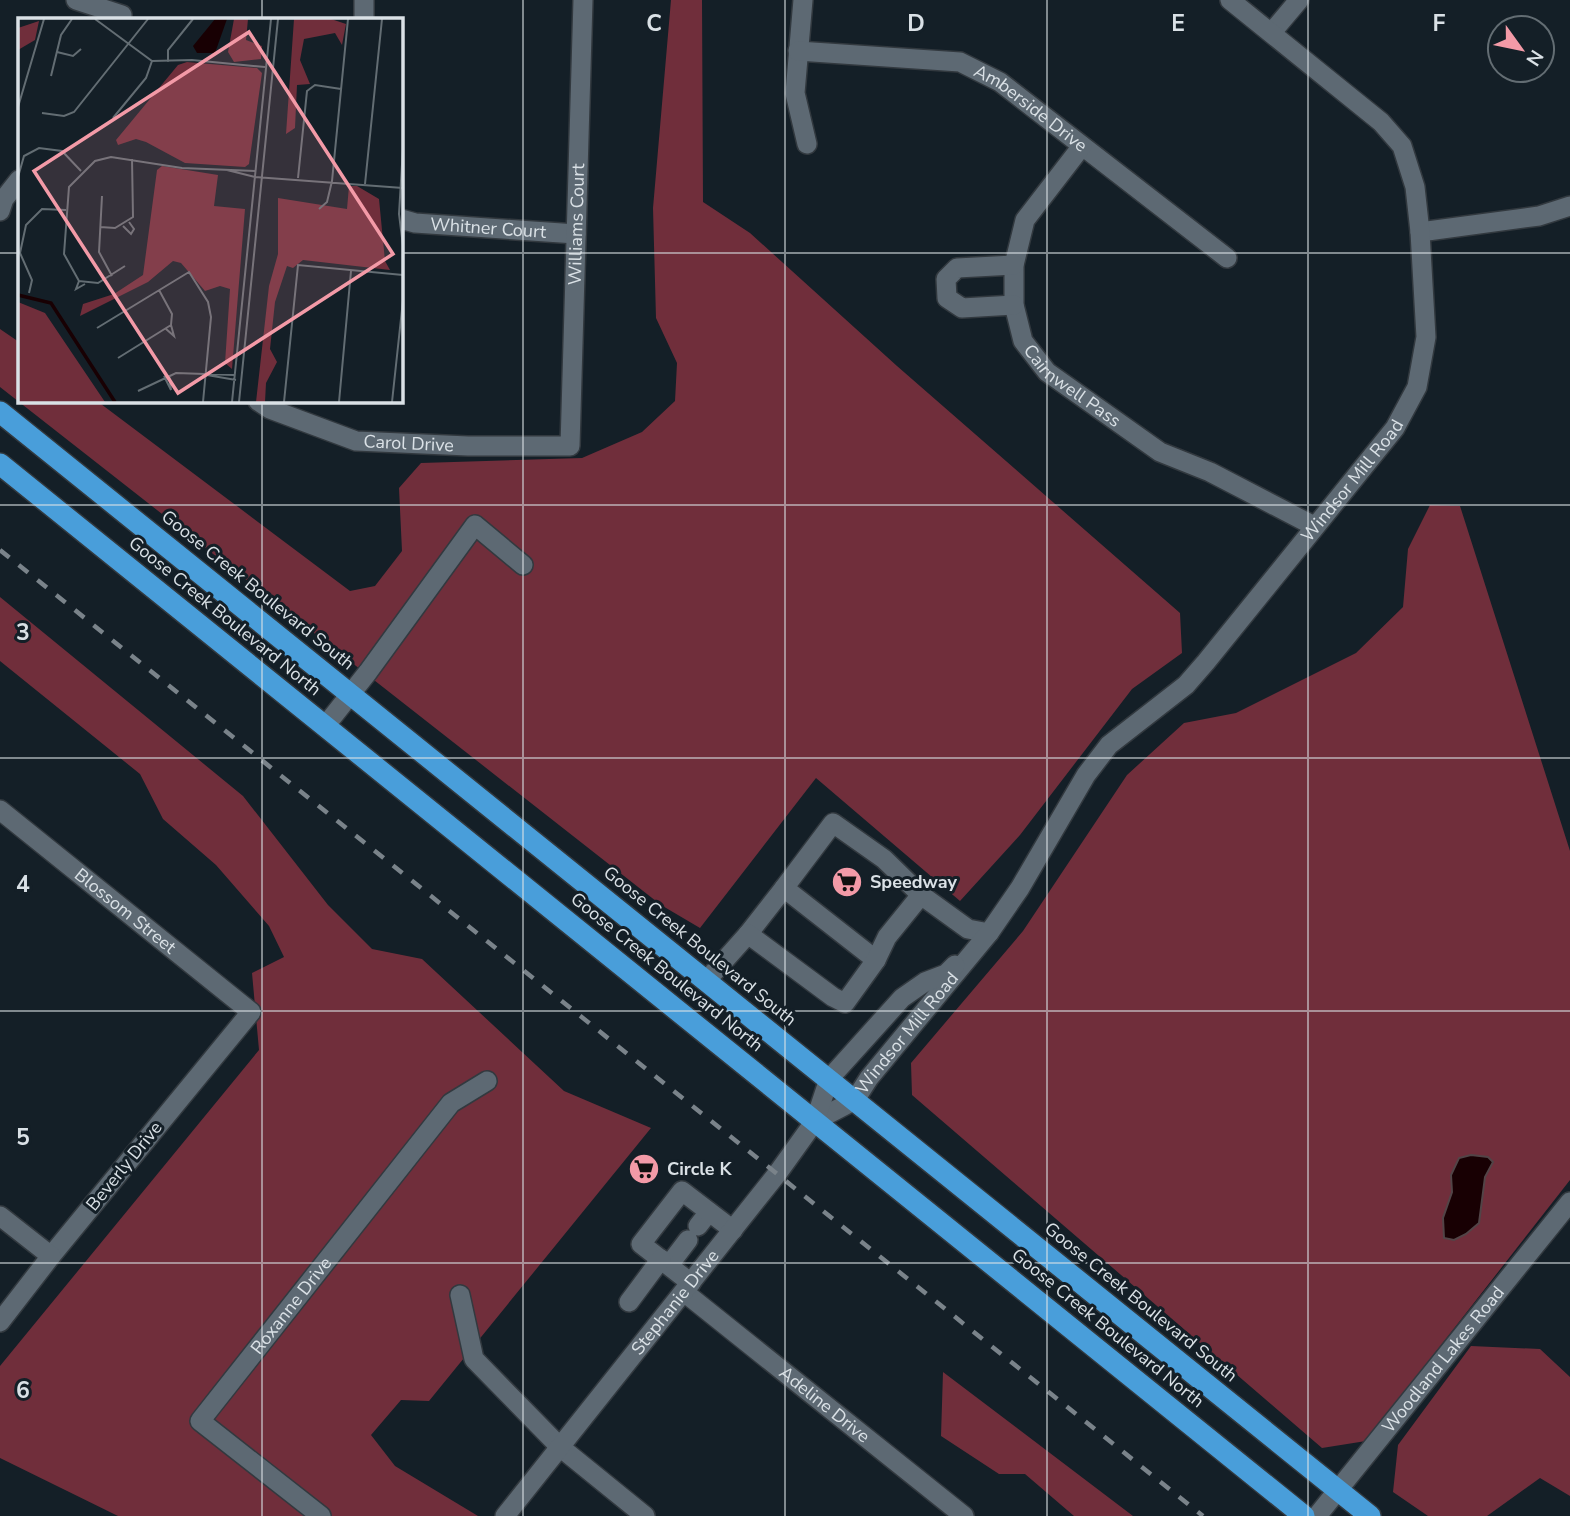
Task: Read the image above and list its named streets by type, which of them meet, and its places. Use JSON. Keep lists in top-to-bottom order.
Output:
{
  "streets": {
    "highway": ["Goose Creek Boulevard South", "Goose Creek Boulevard North"],
    "street": [
      "Amberside Drive",
      "Williams Court",
      "Whitner Court",
      "Cairnwell Pass",
      "Carol Drive",
      "Windsor Mill Road",
      "Blossom Street",
      "Beverly Drive",
      "Stephanie Drive",
      "Roxanne Drive",
      "Woodland Lakes Road",
      "Adeline Drive"
    ]
  },
  "crossings": [
    ["Amberside Drive", "Cairnwell Pass"],
    ["Williams Court", "Whitner Court"],
    ["Williams Court", "Carol Drive"],
    ["Cairnwell Pass", "Windsor Mill Road"],
    ["Windsor Mill Road", "Goose Creek Boulevard South"],
    ["Windsor Mill Road", "Goose Creek Boulevard North"],
    ["Windsor Mill Road", "Stephanie Drive"],
    ["Goose Creek Boulevard South", "Stephanie Drive"],
    ["Goose Creek Boulevard South", "Woodland Lakes Road"],
    ["Goose Creek Boulevard North", "Stephanie Drive"],
    ["Blossom Street", "Beverly Drive"],
    ["Stephanie Drive", "Adeline Drive"]
  ],
  "places": {
    "supermarket": ["Speedway", "Circle K"]
  },
  "north": "bottom right",
  "grid": {
    "columns": [
      "C",
      "D",
      "E",
      "F"
    ],
    "rows": [
      "3",
      "4",
      "5",
      "6"
    ]
  }
}
